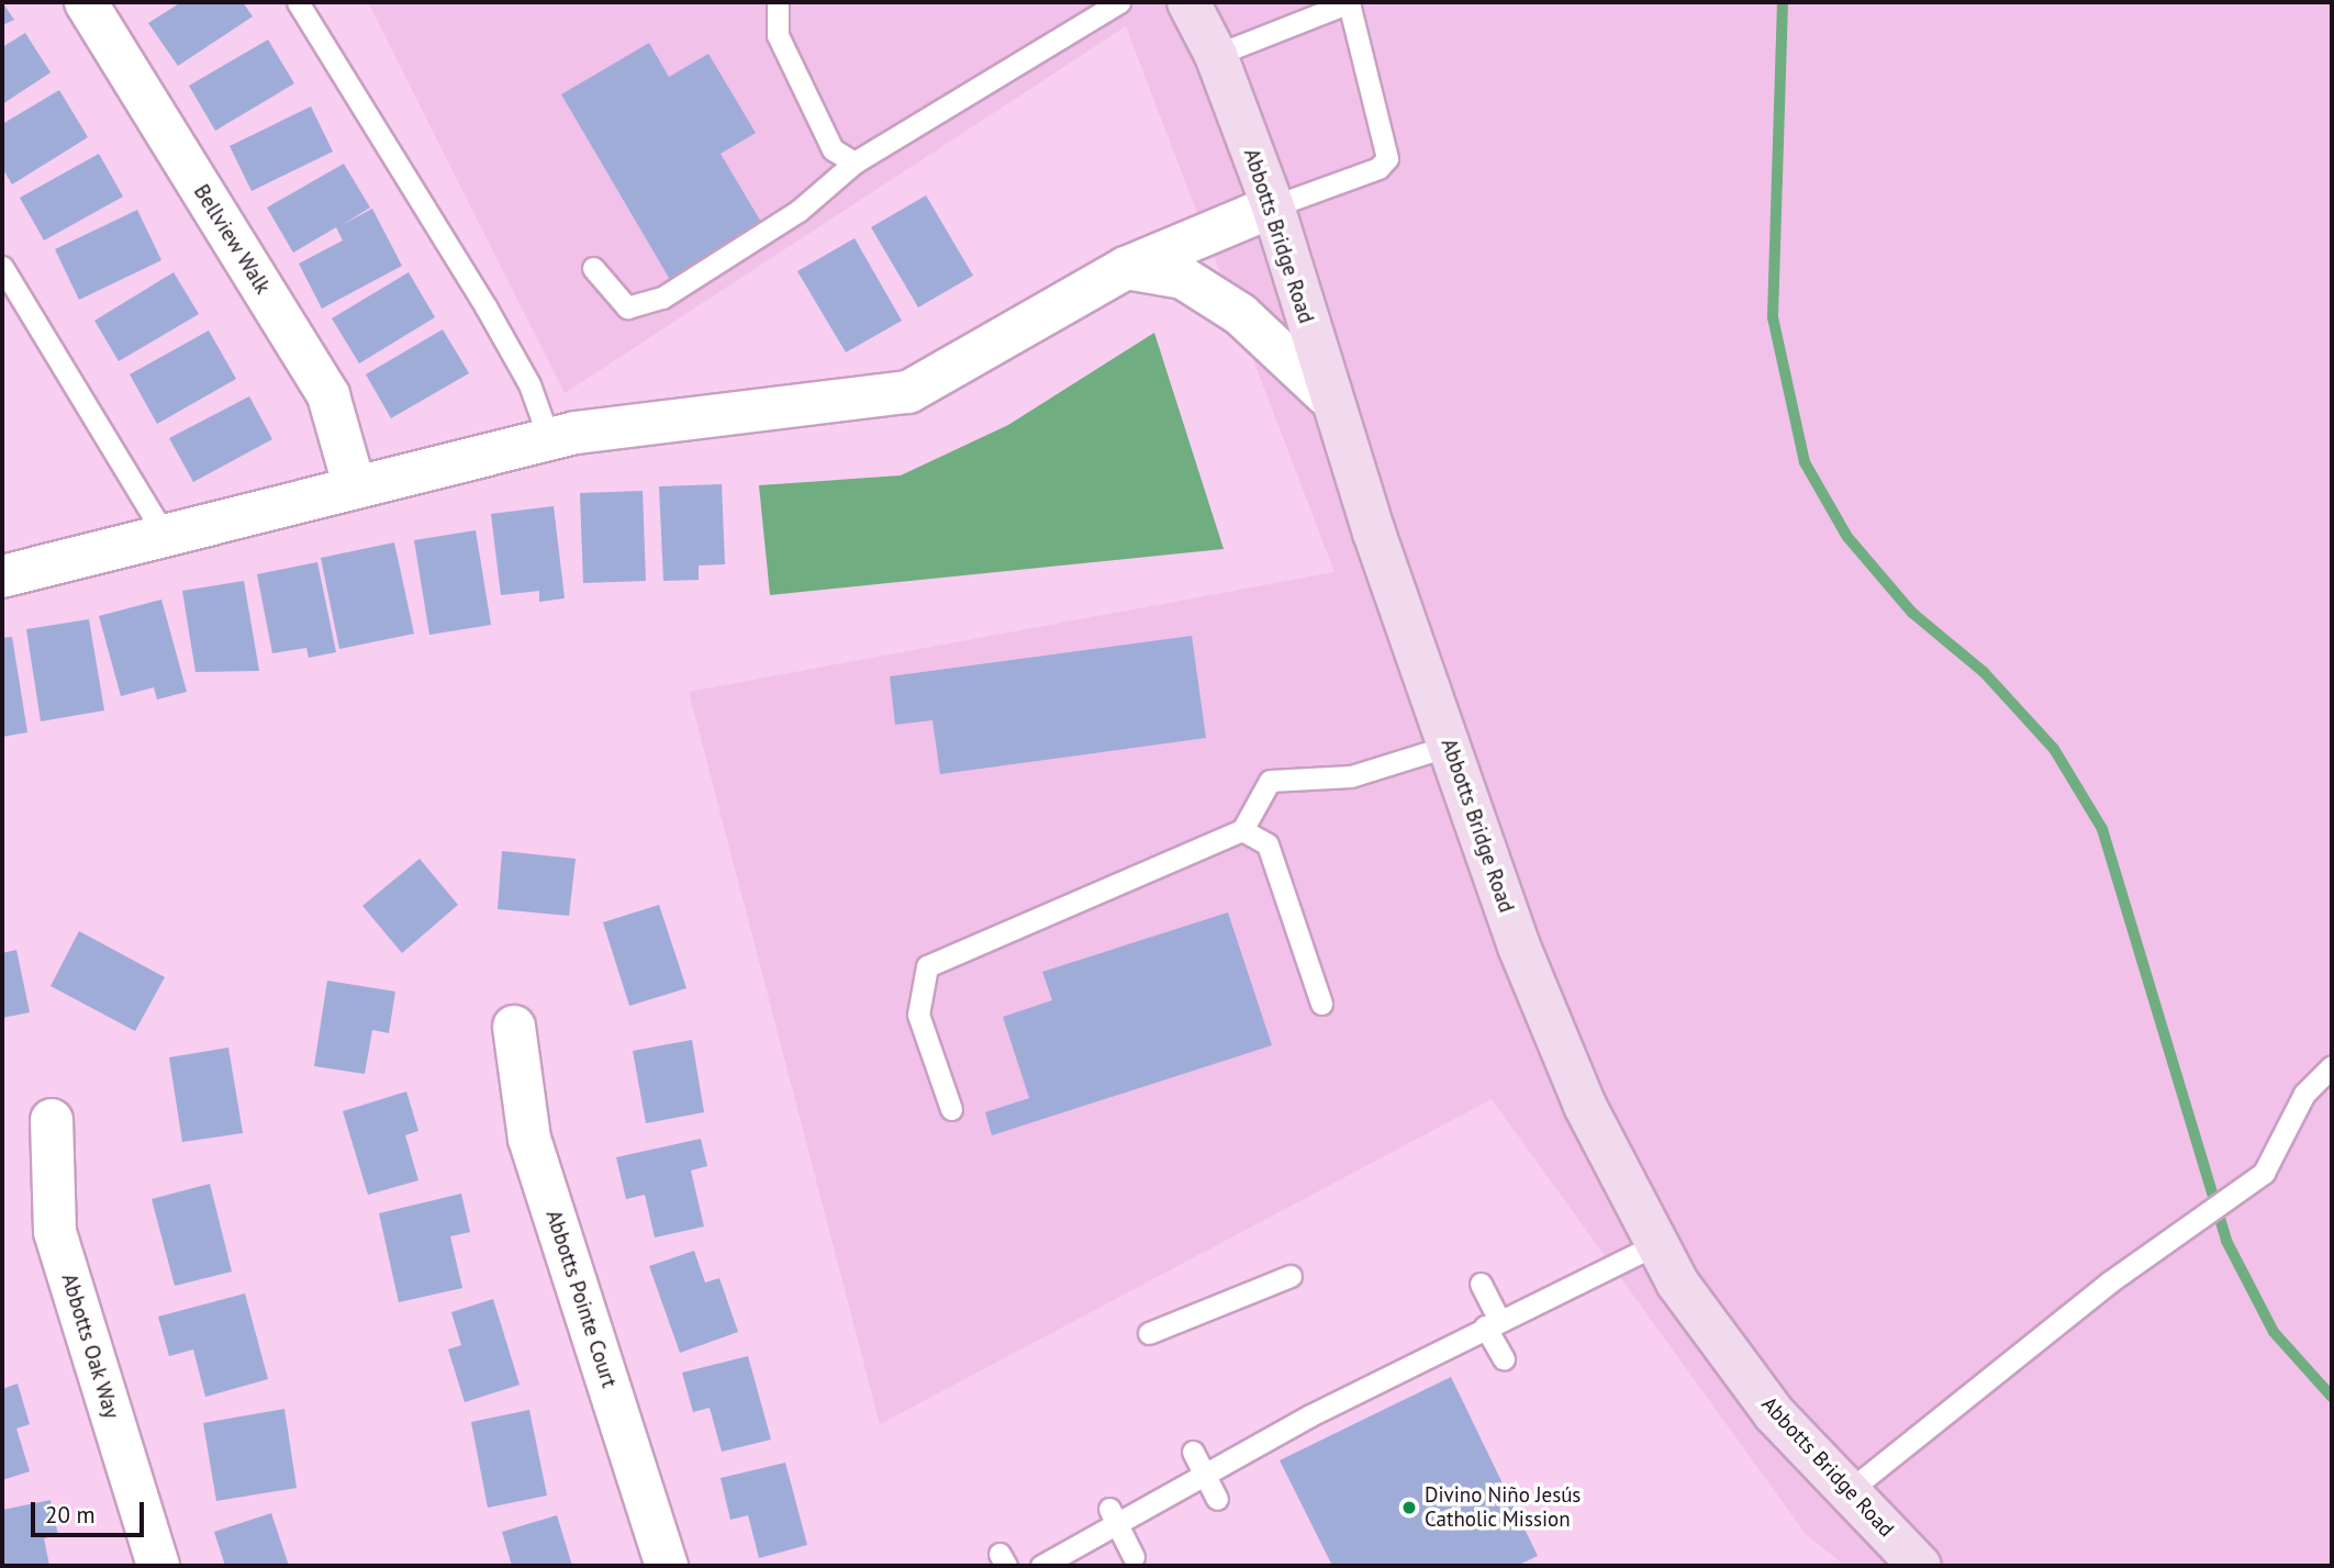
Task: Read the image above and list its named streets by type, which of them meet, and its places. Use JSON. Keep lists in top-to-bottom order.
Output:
{
  "streets": {
    "main road": ["Abbotts Bridge Road"],
    "street": ["Bellview Walk", "Abbotts Pointe Court", "Abbotts Oak Way"]
  },
  "places": ["Divino Niño Jesús Catholic Mission"],
  "scale_bar": "20 m"
}
